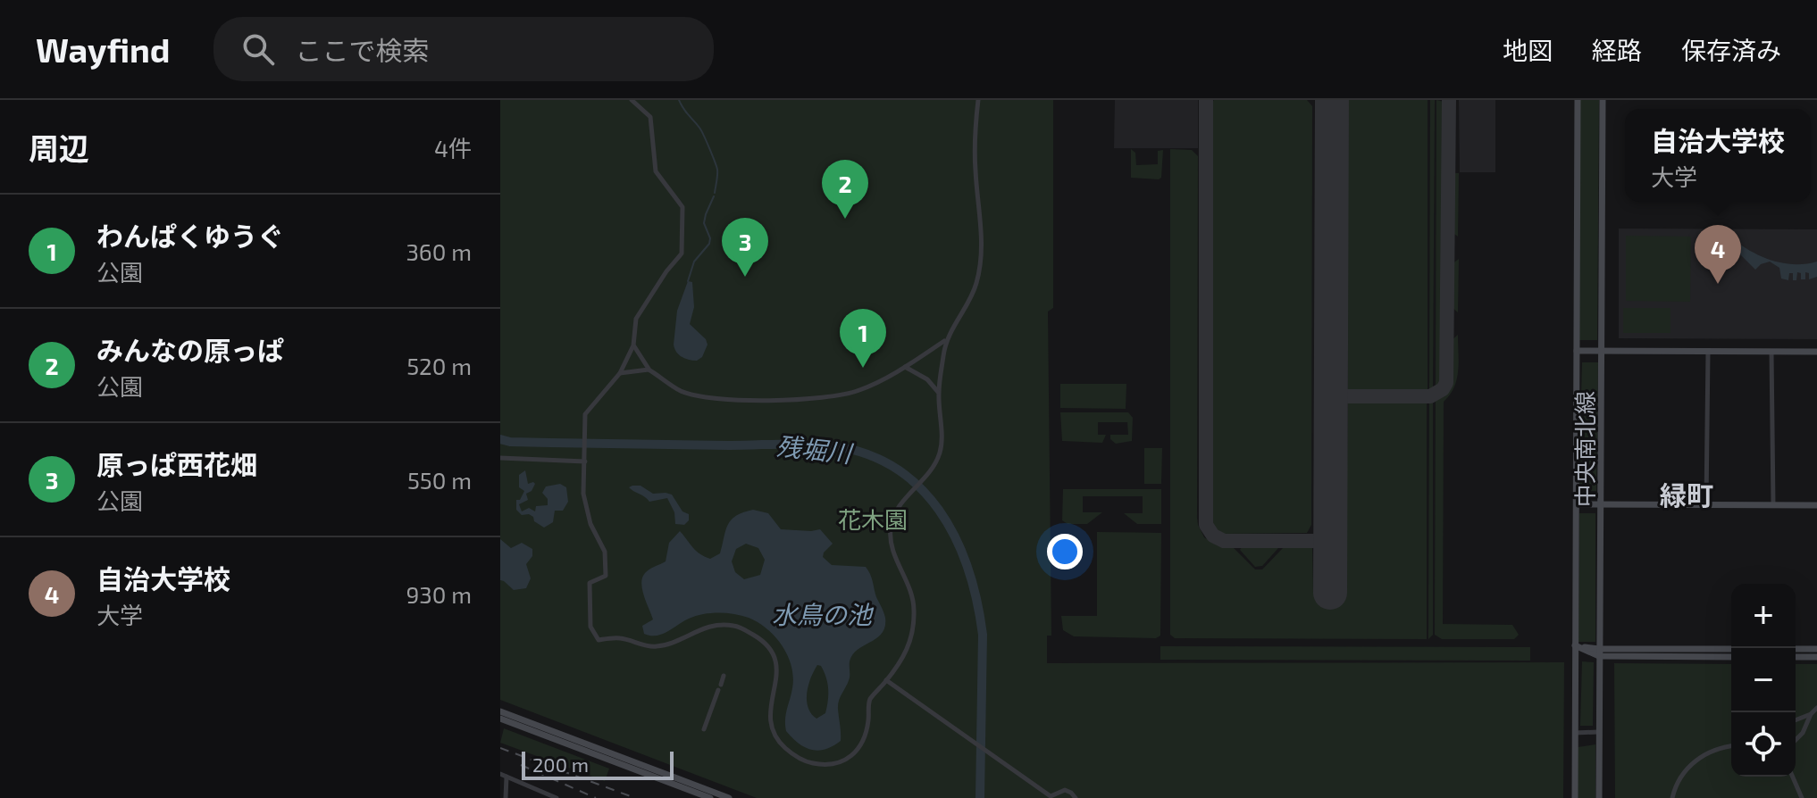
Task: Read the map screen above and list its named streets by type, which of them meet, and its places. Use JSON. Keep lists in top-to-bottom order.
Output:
{
  "streets": {
    "main road": ["中央南北線"]
  },
  "districts": ["緑町"],
  "water": ["残堀川", "水鳥の池"],
  "parks": ["花木園"],
  "scale_bar": "200 m",
  "page": {
    "header": "Wayfind",
    "search": "ここで検索",
    "nav": ["地図", "経路", "保存済み"],
    "heading": ["周辺", "4件"],
    "popup": ["自治大学校", "大学"],
    "pins": [
      "2",
      "3",
      "4",
      "1"
    ],
    "list": [
      {
        "mark": "1",
        "name": "わんぱくゆうぐ",
        "note": "公園",
        "value": "360 m"
      },
      {
        "mark": "2",
        "name": "みんなの原っぱ",
        "note": "公園",
        "value": "520 m"
      },
      {
        "mark": "3",
        "name": "原っぱ西花畑",
        "note": "公園",
        "value": "550 m"
      },
      {
        "mark": "4",
        "name": "自治大学校",
        "note": "大学",
        "value": "930 m"
      }
    ],
    "map_buttons": ["+", "−"],
    "scale": "200 m"
  }
}
